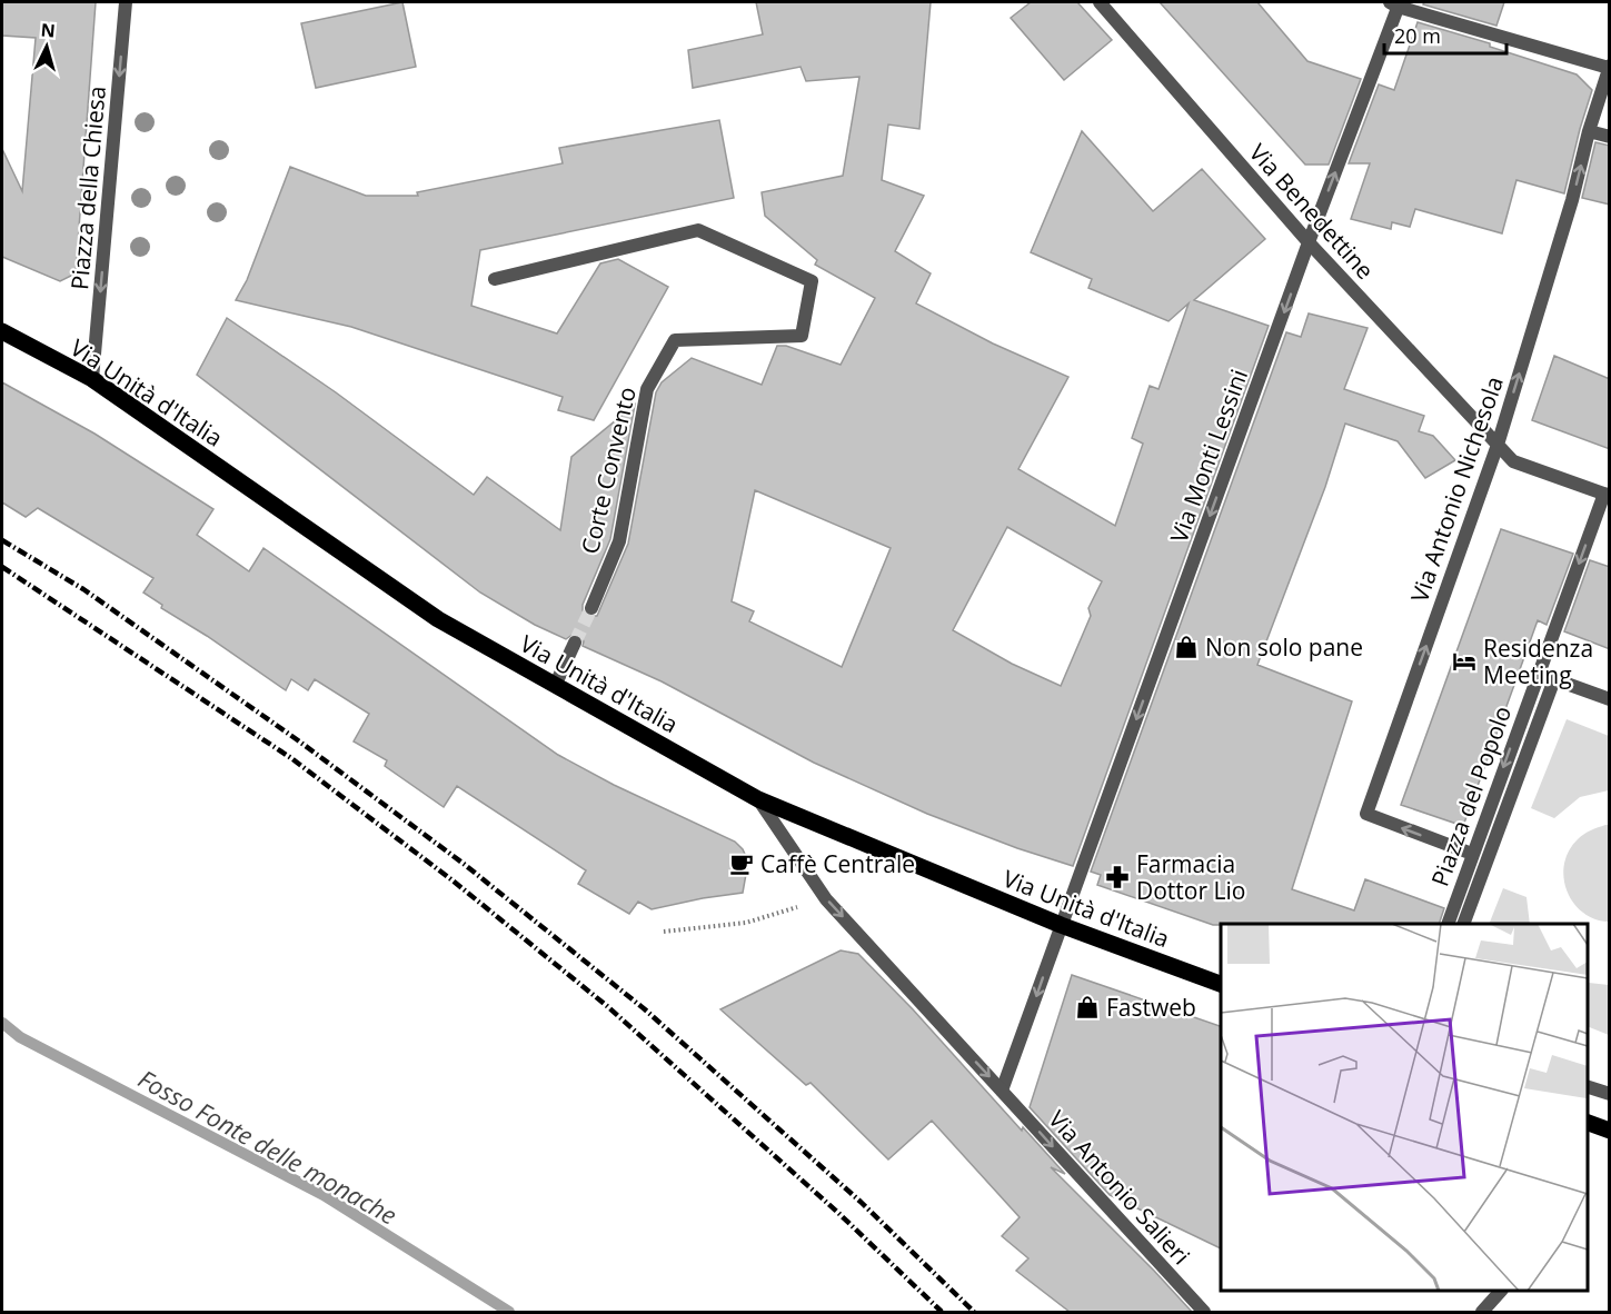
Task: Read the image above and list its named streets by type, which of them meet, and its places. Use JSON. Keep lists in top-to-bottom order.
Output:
{
  "streets": {
    "main road": ["Via Unità d'Italia"],
    "street": [
      "Piazza della Chiesa",
      "Via Benedettine",
      "Via Monti Lessini",
      "Corte Convento",
      "Via Antonio Nichesola",
      "Piazza del Popolo",
      "Via Antonio Salieri"
    ]
  },
  "crossings": [
    ["Piazza della Chiesa", "Via Unità d'Italia"],
    ["Via Benedettine", "Via Monti Lessini"],
    ["Via Benedettine", "Via Antonio Nichesola"],
    ["Via Benedettine", "Piazza del Popolo"],
    ["Via Unità d'Italia", "Via Monti Lessini"],
    ["Via Unità d'Italia", "Via Antonio Salieri"],
    ["Via Monti Lessini", "Via Antonio Salieri"],
    ["Via Antonio Nichesola", "Piazza del Popolo"]
  ],
  "one_way": [
    "Piazza della Chiesa",
    "Via Antonio Nichesola",
    "Piazza del Popolo",
    "Via Antonio Salieri"
  ],
  "water": ["Fosso Fonte delle monache"],
  "places": {
    "shop": ["Non solo pane", "Fastweb"],
    "hotel": ["Residenza Meeting"],
    "cafe": ["Caffè Centrale"],
    "pharmacy": ["Farmacia Dottor Lio"]
  },
  "scale_bar": "20 m",
  "north": "top"
}
